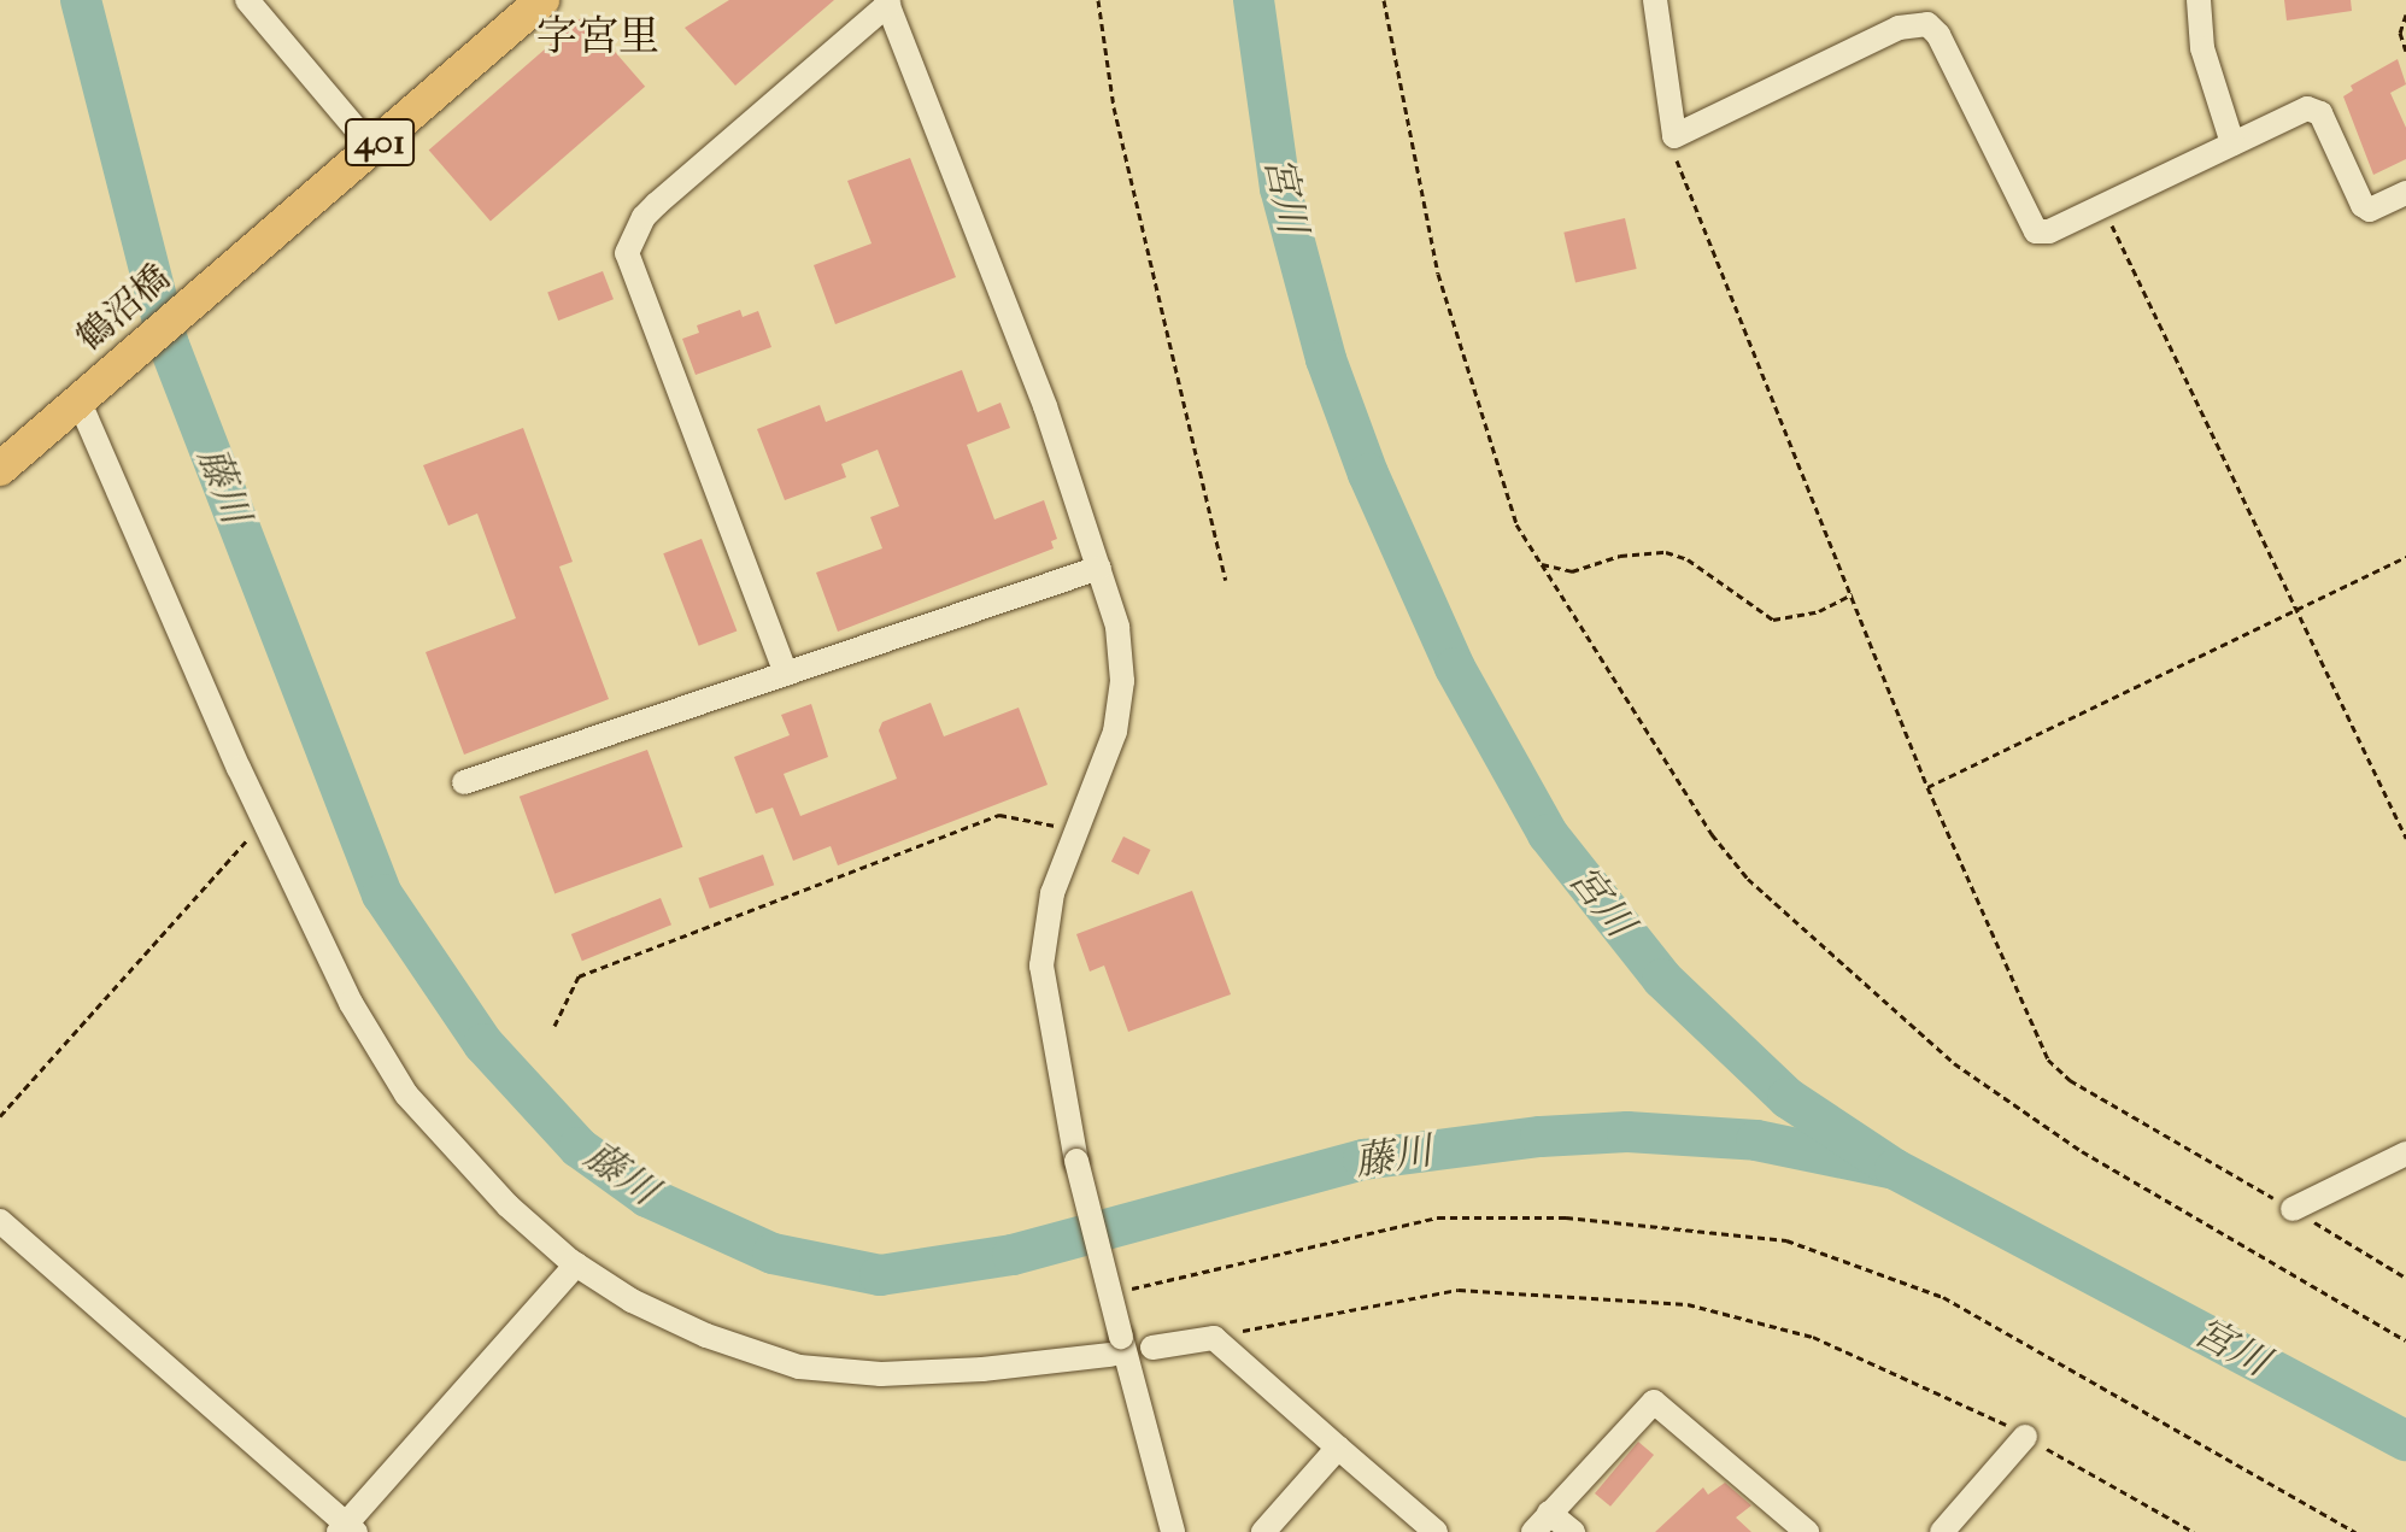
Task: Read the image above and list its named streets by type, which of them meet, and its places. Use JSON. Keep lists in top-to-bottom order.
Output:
{
  "streets": {
    "highway": ["401", "鶴沼橋"]
  },
  "crossings": [
    ["401", "鶴沼橋"]
  ],
  "districts": ["字宮里"],
  "water": ["宮川", "藤川"]
}
